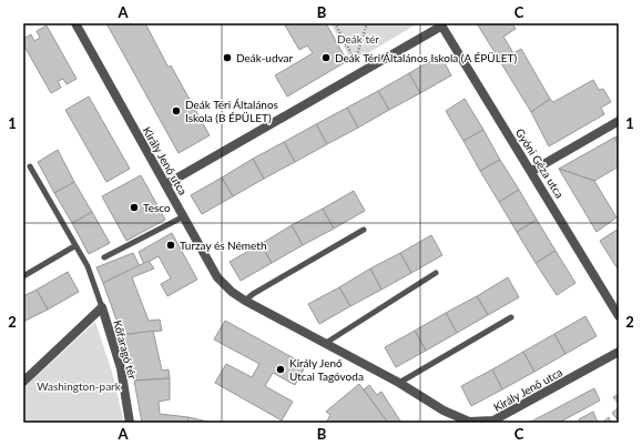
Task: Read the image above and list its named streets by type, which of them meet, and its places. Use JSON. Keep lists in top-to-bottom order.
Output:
{
  "streets": {
    "street": ["Király Jenő utca", "Gyóni Géza utca", "Kőfaragó tér"]
  },
  "parks": ["Deák tér", "Washington-park"],
  "places": [
    "Deák-udvar",
    "Deák Téri Általános Iskola (A ÉPÜLET)",
    "Deák Téri Általános Iskola (B ÉPÜLET)",
    "Tesco",
    "Turzay és Németh",
    "Király Jenő Utcai Tagóvoda"
  ],
  "grid": {
    "columns": ["A", "B", "C"],
    "rows": ["1", "2"]
  }
}
